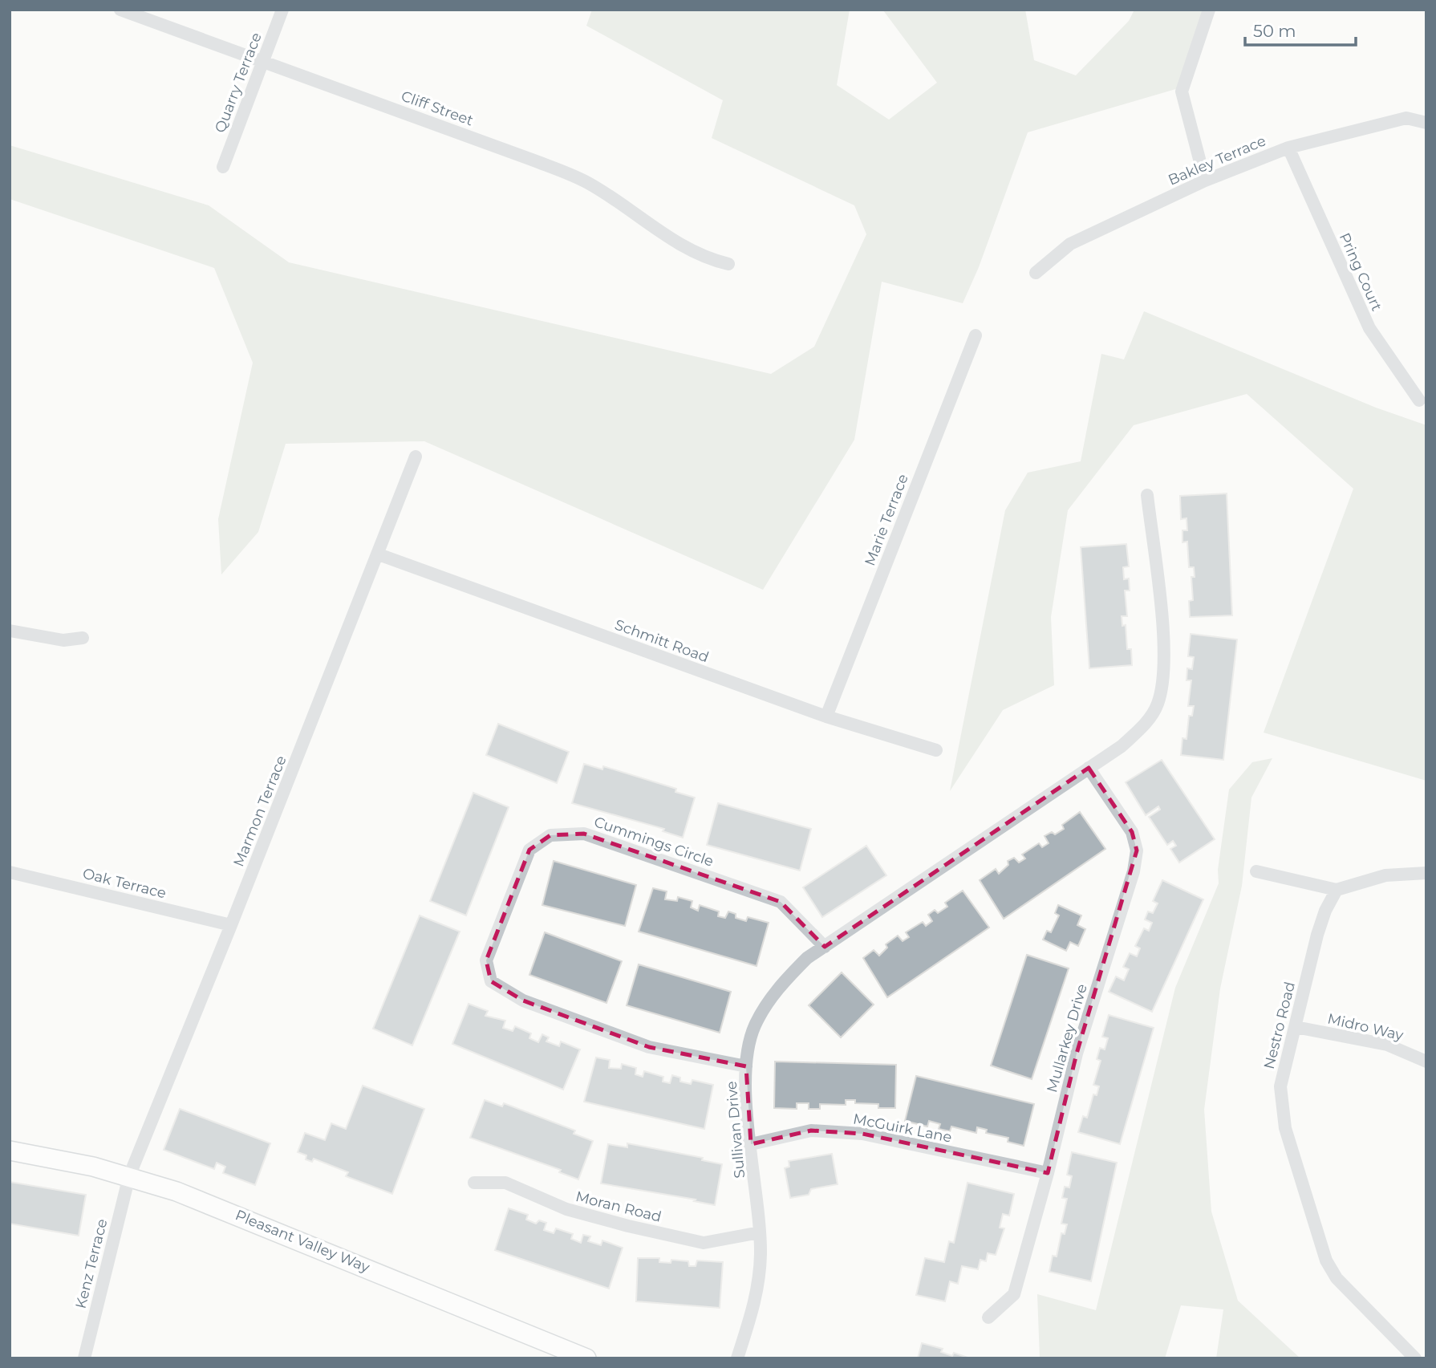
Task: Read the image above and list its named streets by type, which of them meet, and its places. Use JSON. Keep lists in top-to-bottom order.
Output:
{
  "streets": {
    "main road": ["Pleasant Valley Way"],
    "street": [
      "Quarry Terrace",
      "Cliff Street",
      "Bakley Terrace",
      "Pring Court",
      "Marie Terrace",
      "Schmitt Road",
      "Marmon Terrace",
      "Cummings Circle",
      "Oak Terrace",
      "Nestro Road",
      "Midro Way",
      "Mullarkey Drive",
      "McGuirk Lane",
      "Sullivan Drive",
      "Moran Road",
      "Kenz Terrace"
    ]
  },
  "crossings": [
    ["Quarry Terrace", "Cliff Street"],
    ["Bakley Terrace", "Pring Court"],
    ["Marie Terrace", "Schmitt Road"],
    ["Schmitt Road", "Marmon Terrace"],
    ["Marmon Terrace", "Oak Terrace"],
    ["Marmon Terrace", "Pleasant Valley Way"],
    ["Marmon Terrace", "Kenz Terrace"],
    ["Cummings Circle", "Sullivan Drive"],
    ["Nestro Road", "Midro Way"],
    ["Mullarkey Drive", "McGuirk Lane"],
    ["Mullarkey Drive", "Sullivan Drive"],
    ["McGuirk Lane", "Sullivan Drive"],
    ["Sullivan Drive", "Moran Road"],
    ["Pleasant Valley Way", "Kenz Terrace"]
  ],
  "scale_bar": "50 m"
}
